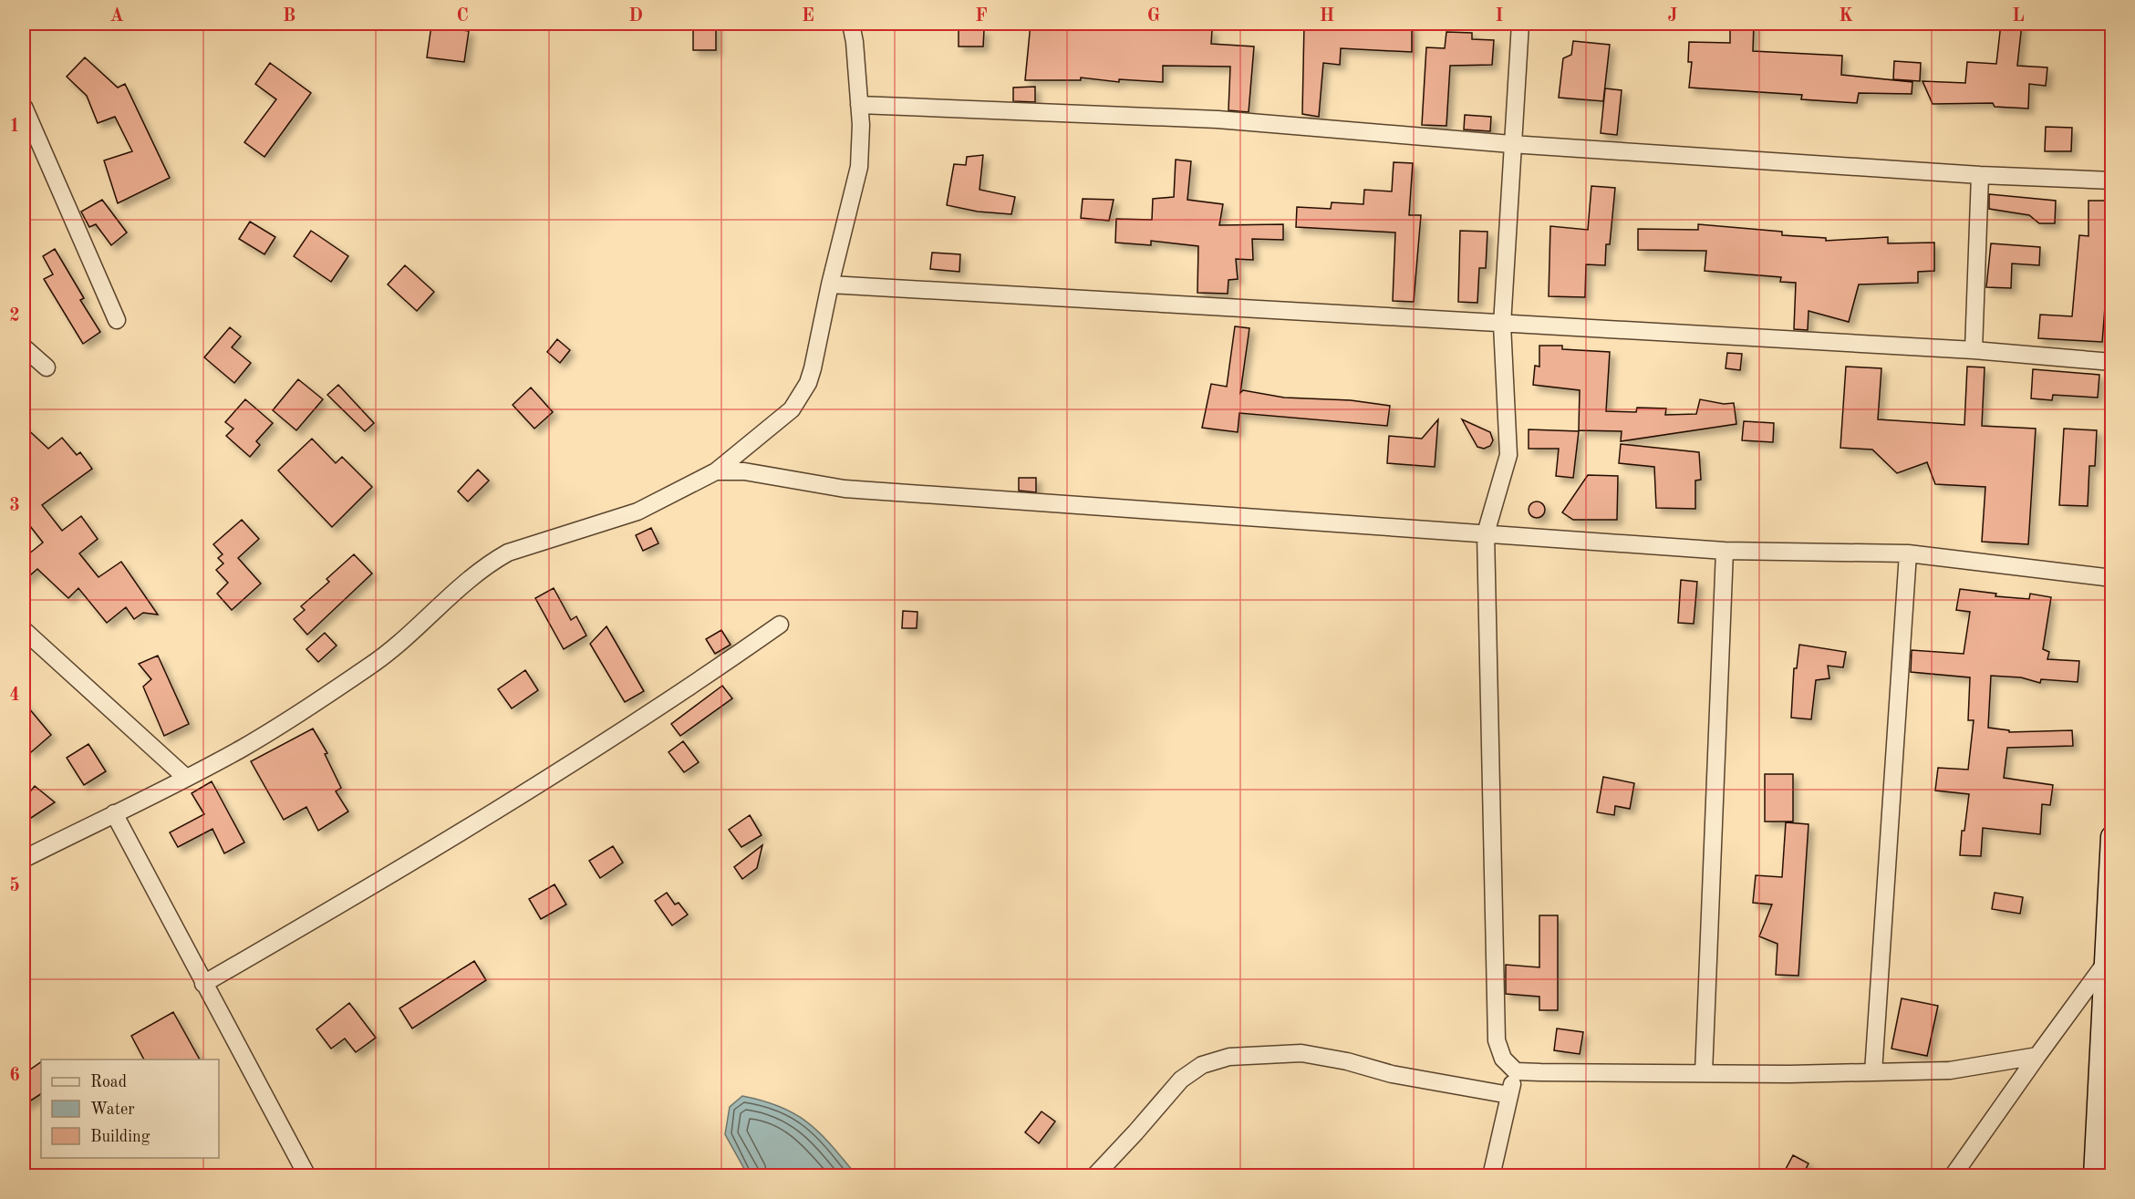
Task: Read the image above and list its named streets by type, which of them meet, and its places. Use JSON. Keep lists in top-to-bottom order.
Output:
{
  "legend": ["Road", "Water", "Building"],
  "grid": {
    "columns": [
      "A",
      "B",
      "C",
      "D",
      "E",
      "F",
      "G",
      "H",
      "I",
      "J",
      "K",
      "L"
    ],
    "rows": [
      "1",
      "2",
      "3",
      "4",
      "5",
      "6"
    ]
  }
}
